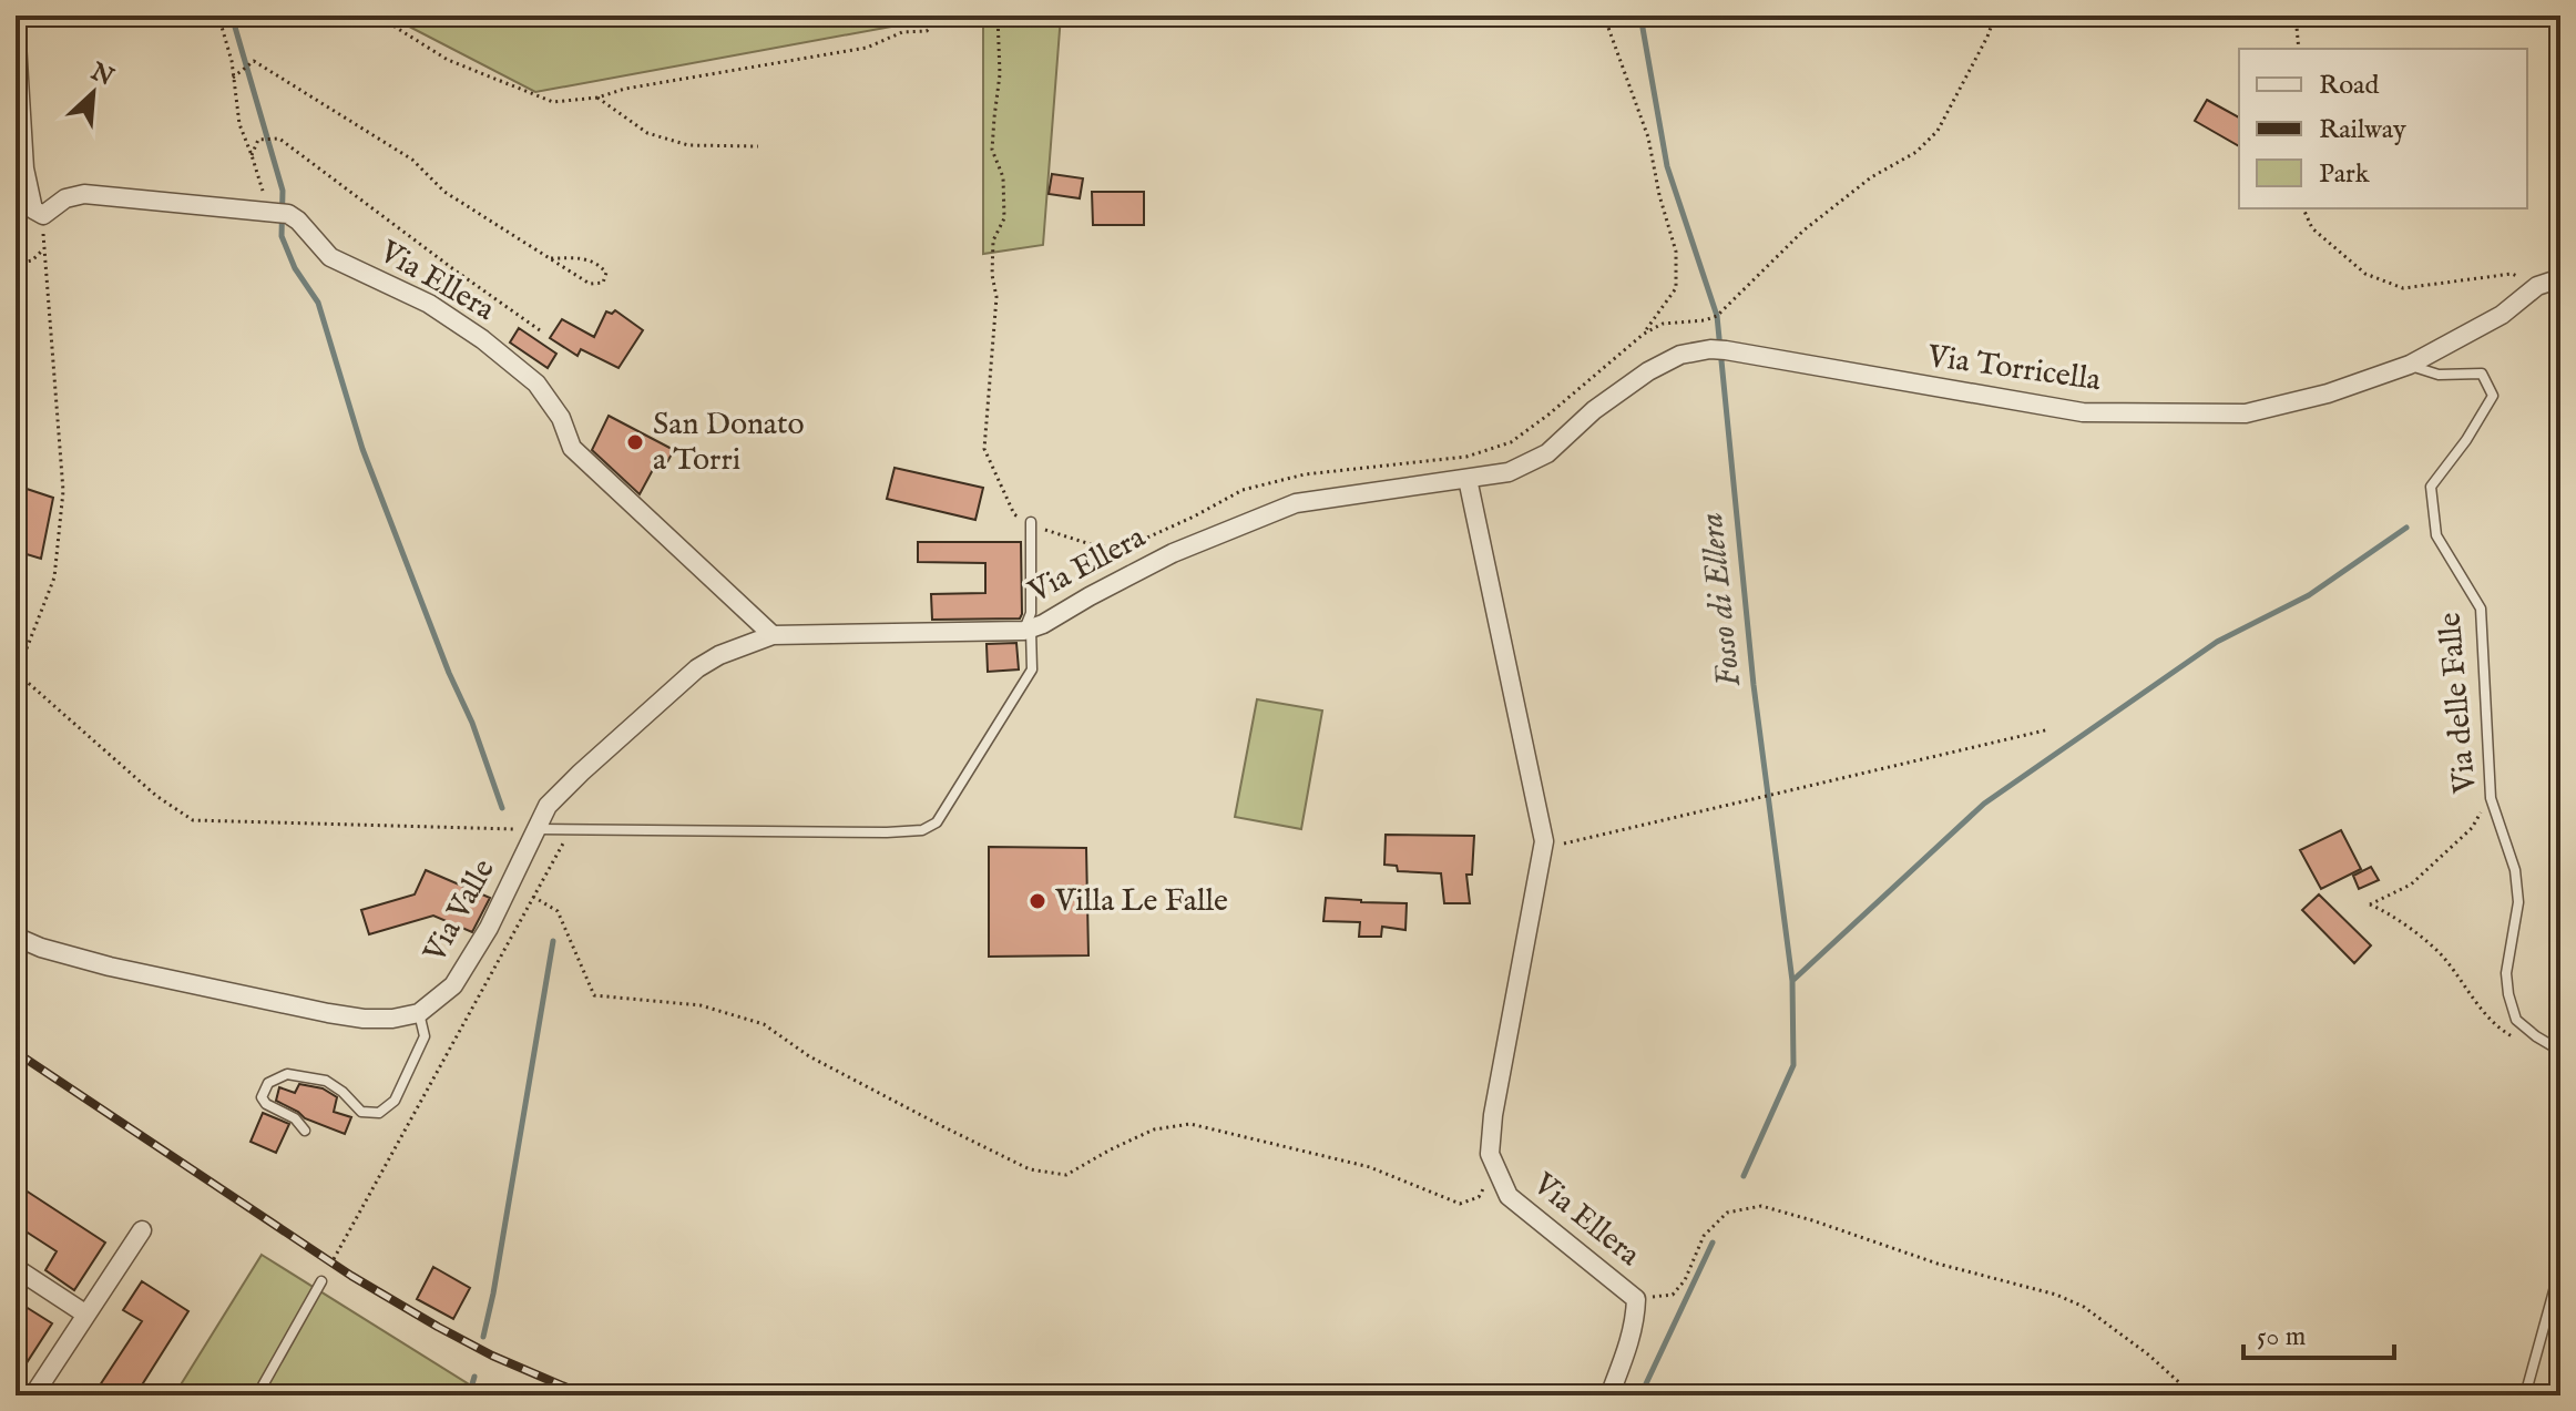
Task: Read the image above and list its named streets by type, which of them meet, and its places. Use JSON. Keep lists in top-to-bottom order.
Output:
{
  "streets": {
    "street": ["Via Ellera", "Via Torricella", "Via Valle"],
    "lane": ["Via delle Falle"]
  },
  "crossings": [
    ["Via Ellera", "Via Torricella"],
    ["Via Ellera", "Via Valle"],
    ["Via Torricella", "Via delle Falle"]
  ],
  "water": ["Fosso di Ellera"],
  "places": ["San Donato a Torri", "Villa Le Falle"],
  "legend": ["Road", "Railway", "Park"],
  "scale_bar": "50 m",
  "north": "top right"
}
